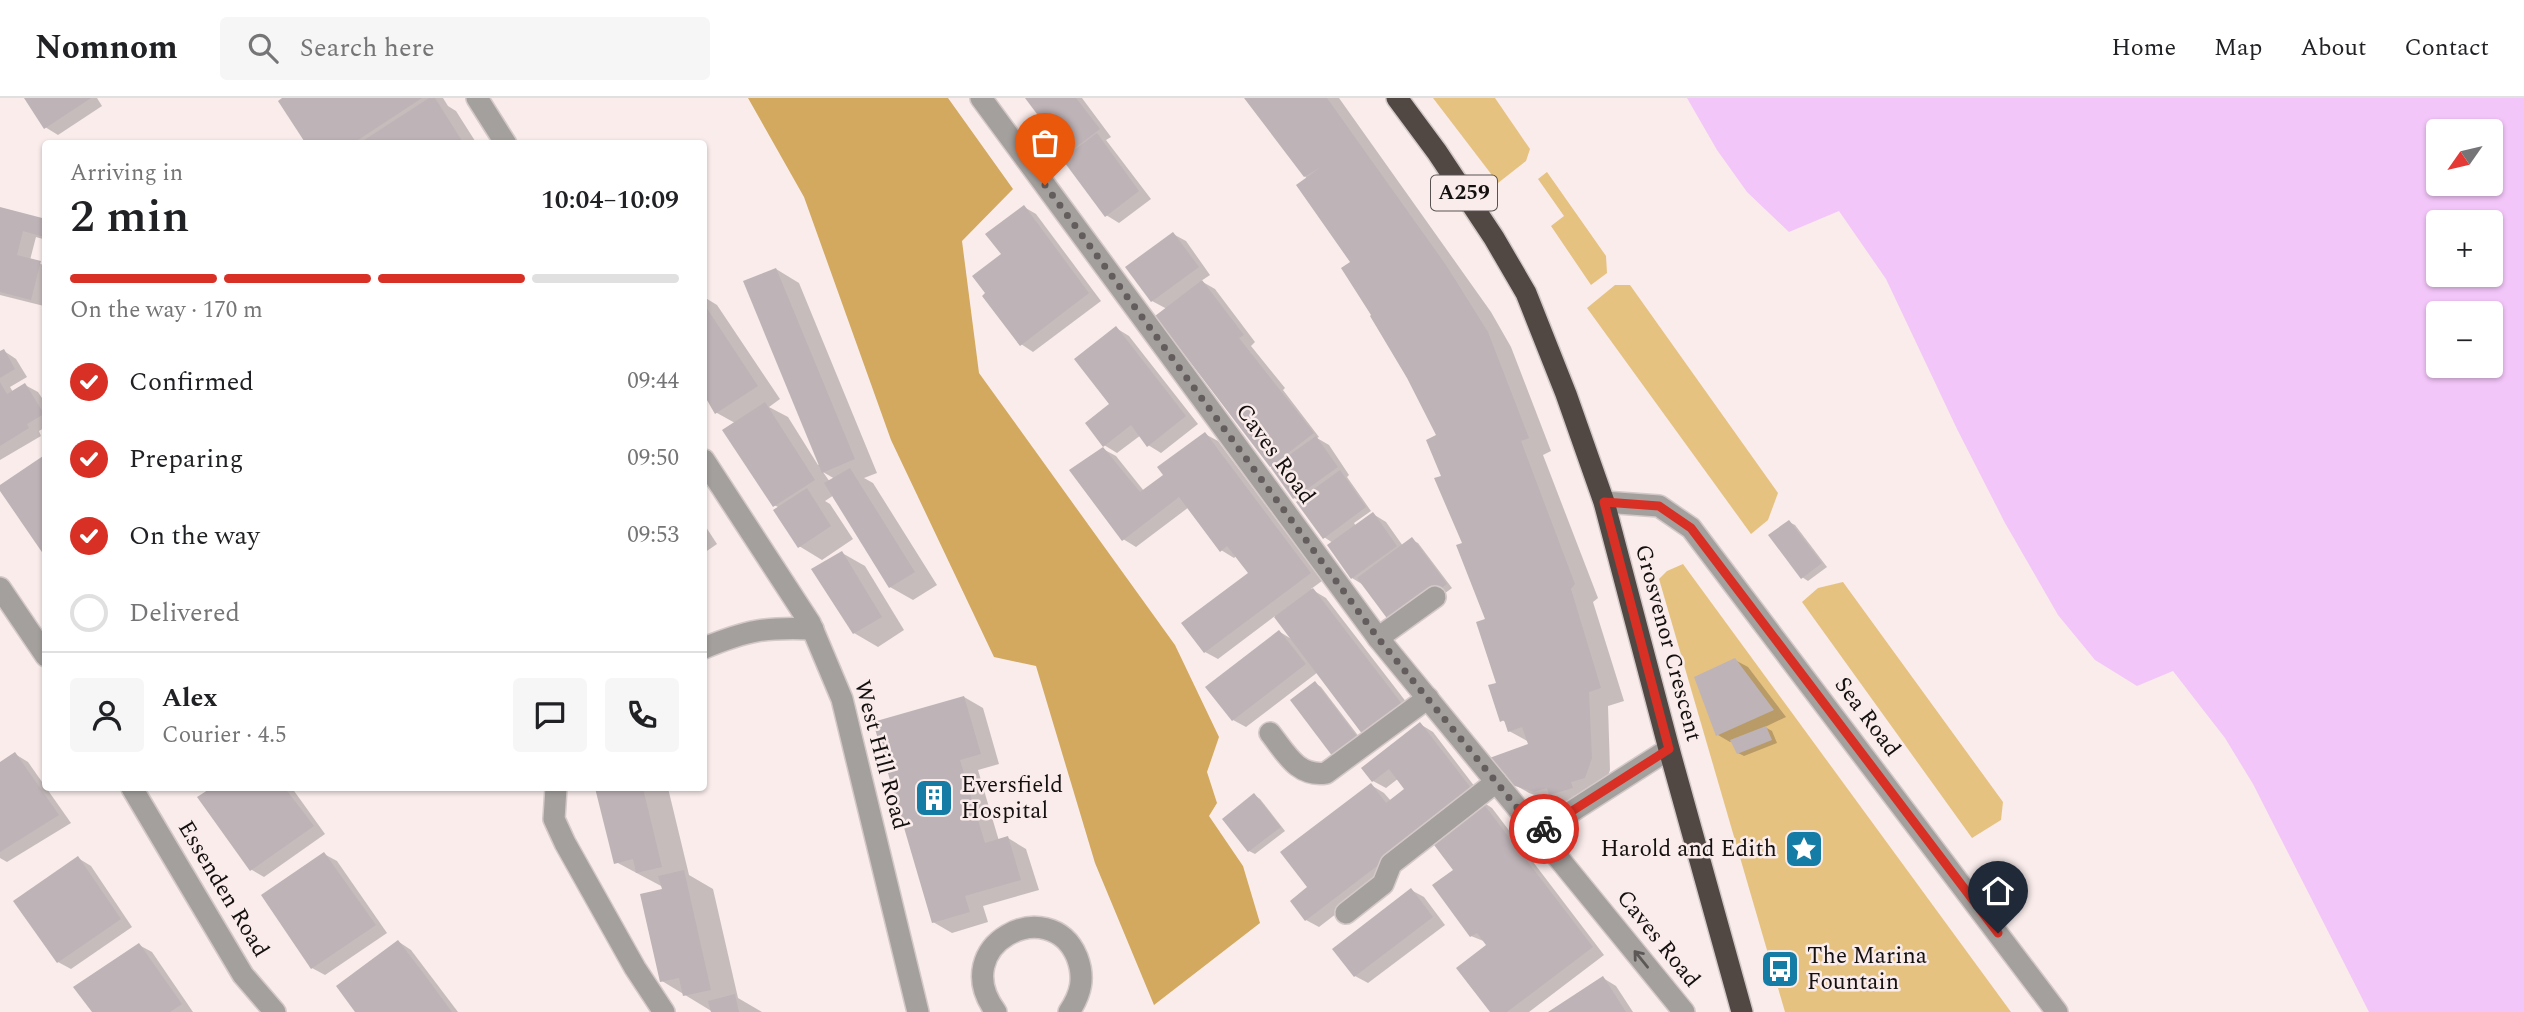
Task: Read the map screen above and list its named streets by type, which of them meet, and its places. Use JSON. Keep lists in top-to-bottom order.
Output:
{
  "streets": {
    "highway": ["A259", "Grosvenor Crescent"],
    "street": [
      "Caves Road",
      "Sea Road",
      "West Hill Road",
      "Essenden Road"
    ]
  },
  "crossings": [
    ["Grosvenor Crescent", "Sea Road"]
  ],
  "places": {
    "building": ["Eversfield Hospital"],
    "place": ["Harold and Edith"],
    "bus stop": ["The Marina Fountain"]
  },
  "north": "bottom left",
  "page": {
    "header": "Nomnom",
    "search": "Search here",
    "nav": [
      "Home",
      "Map",
      "About",
      "Contact"
    ],
    "map_buttons": ["+", "−"],
    "heading": ["2 min", "Arriving in", "10:04–10:09"],
    "panel": ["Alex", "Courier · 4.5"],
    "bar": "On the way · 170 m",
    "list": [
      ["Confirmed", "09:44"],
      ["Preparing", "09:50"],
      ["On the way", "09:53"],
      "Delivered"
    ]
  }
}
